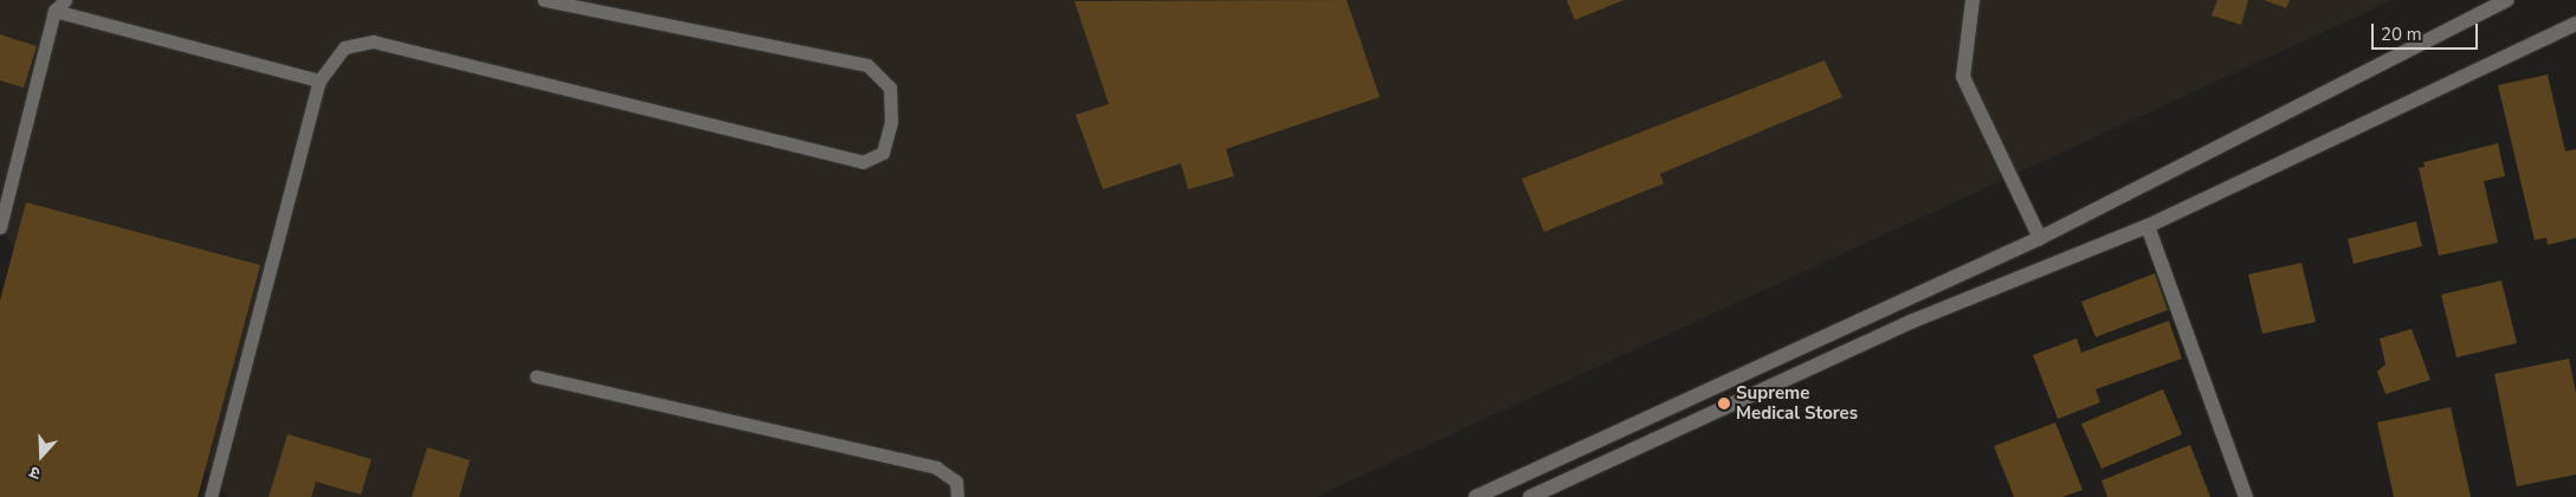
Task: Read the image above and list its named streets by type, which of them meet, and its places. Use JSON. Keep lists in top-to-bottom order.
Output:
{
  "places": ["Supreme Medical Stores"],
  "scale_bar": "20 m",
  "north": "bottom"
}
